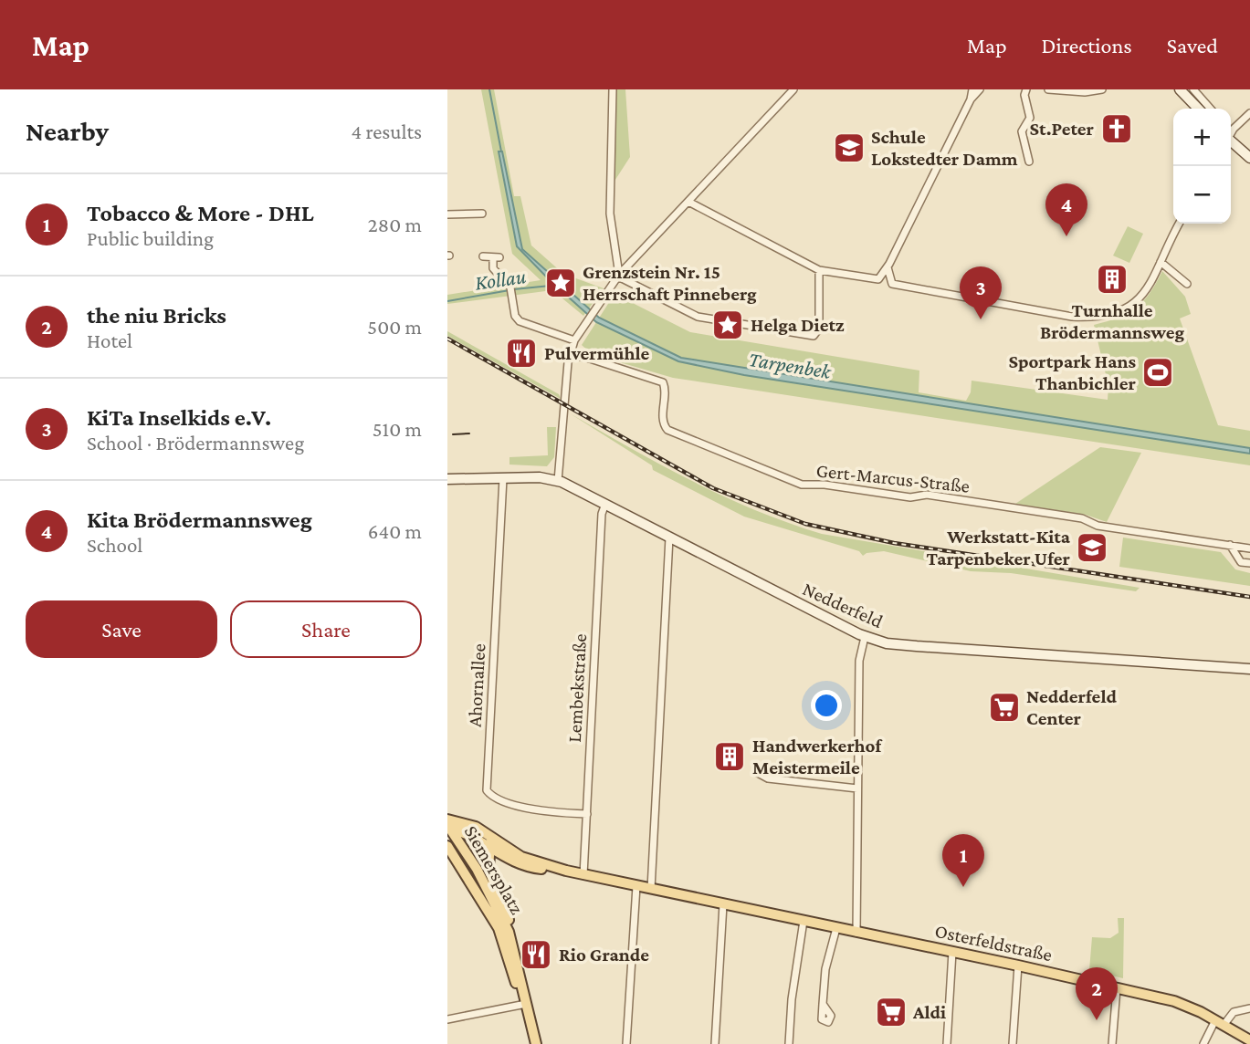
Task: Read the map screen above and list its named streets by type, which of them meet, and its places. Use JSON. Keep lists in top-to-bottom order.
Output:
{
  "streets": {
    "main road": ["Nedderfeld", "Siemersplatz", "Osterfeldstraße"],
    "street": ["Gert-Marcus-Straße", "Ahornallee", "Lembekstraße"]
  },
  "crossings": [
    ["Nedderfeld", "Ahornallee"],
    ["Nedderfeld", "Lembekstraße"],
    ["Ahornallee", "Lembekstraße"],
    ["Lembekstraße", "Osterfeldstraße"],
    ["Siemersplatz", "Osterfeldstraße"]
  ],
  "water": ["Kollau", "Tarpenbek"],
  "places": {
    "church": ["St.Peter"],
    "school or university": ["Schule Lokstedter Damm", "Werkstatt-Kita Tarpenbeker Ufer"],
    "building": ["Turnhalle Brödermannsweg", "Handwerkerhof Meistermeile"],
    "place": ["Grenzstein Nr. 15 Herrschaft Pinneberg", "Helga Dietz"],
    "restaurant": ["Pulvermühle", "Rio Grande"],
    "sports": ["Sportpark Hans Thanbichler"],
    "supermarket": ["Nedderfeld Center", "Aldi"]
  },
  "page": {
    "header": "Map",
    "nav": ["Map", "Directions", "Saved"],
    "heading": ["Nearby", "4 results"],
    "map_buttons": ["+", "−"],
    "list": [
      {
        "mark": "1",
        "name": "Tobacco & More - DHL",
        "note": "Public building",
        "value": "280 m"
      },
      {
        "mark": "2",
        "name": "the niu Bricks",
        "note": "Hotel",
        "value": "500 m"
      },
      {
        "mark": "3",
        "name": "KiTa Inselkids e.V.",
        "note": "School · Brödermannsweg",
        "value": "510 m"
      },
      {
        "mark": "4",
        "name": "Kita Brödermannsweg",
        "note": "School",
        "value": "640 m"
      }
    ],
    "pins": [
      "4",
      "3",
      "1",
      "2"
    ],
    "buttons": ["Save", "Share"]
  }
}
